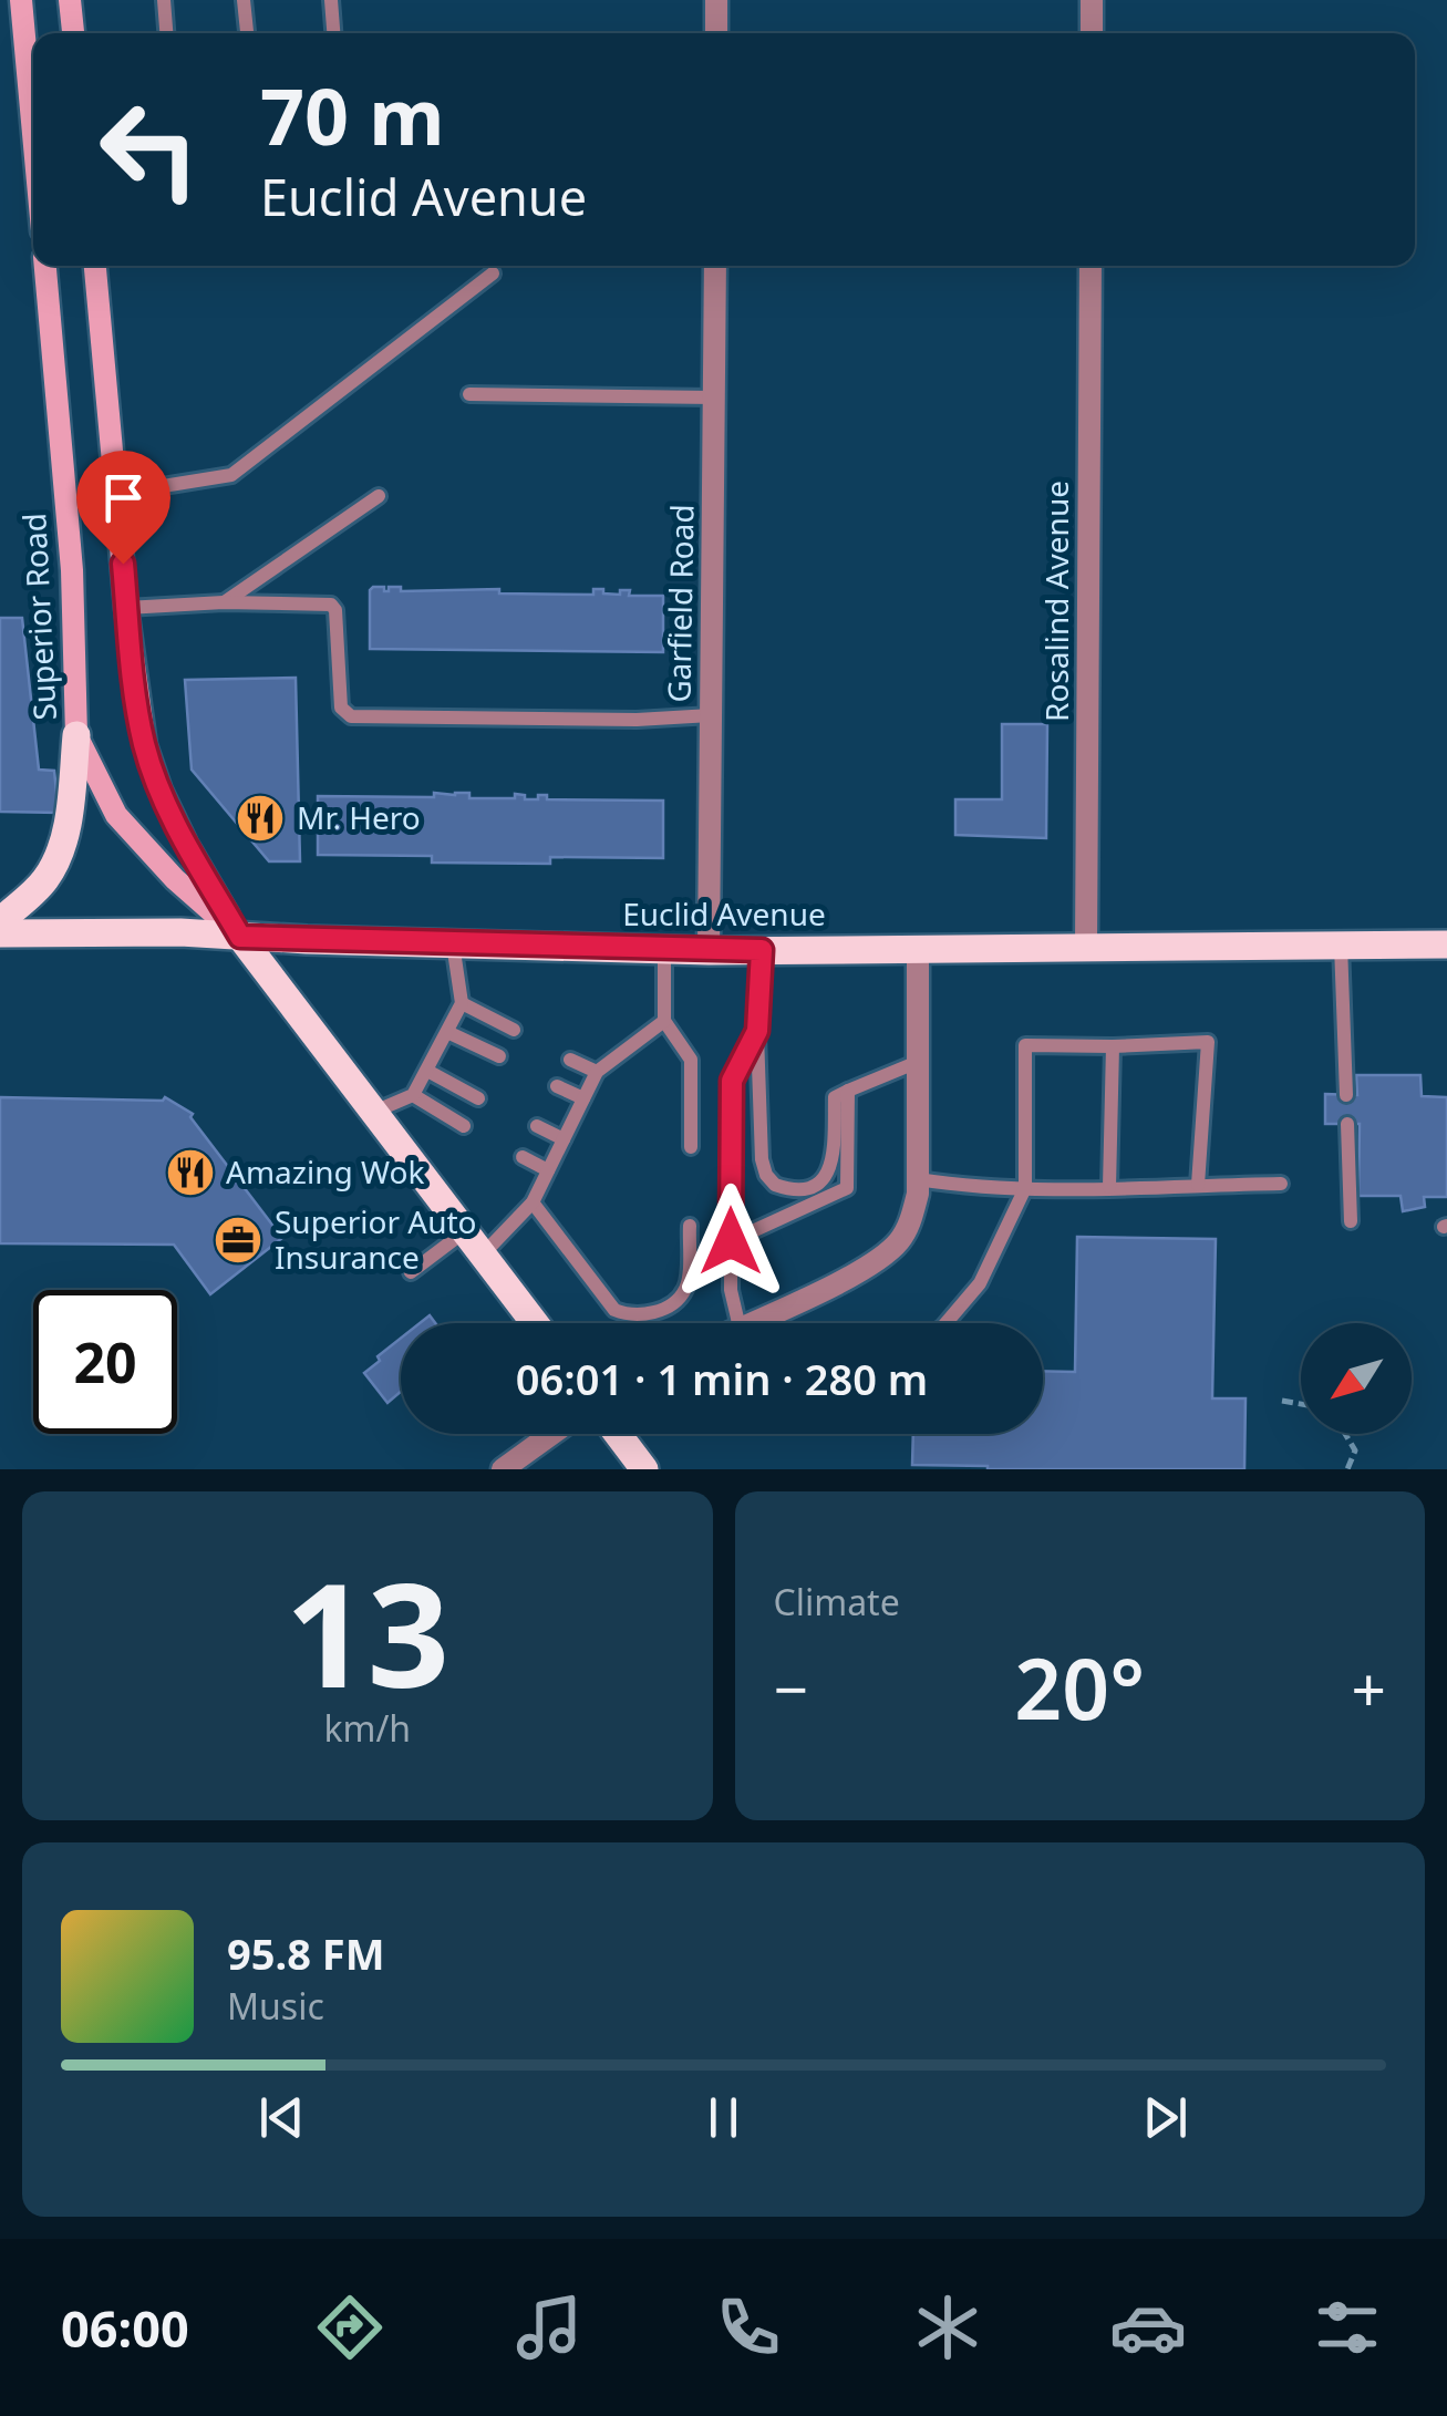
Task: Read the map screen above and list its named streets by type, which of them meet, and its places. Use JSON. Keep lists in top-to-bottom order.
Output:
{
  "streets": {
    "main road": ["Superior Road", "Euclid Avenue"],
    "street": ["Rosalind Avenue", "Garfield Road"]
  },
  "crossings": [
    ["Rosalind Avenue", "Euclid Avenue"],
    ["Garfield Road", "Euclid Avenue"],
    ["Superior Road", "Euclid Avenue"]
  ],
  "places": {
    "restaurant": ["Mr. Hero", "Amazing Wok"],
    "office": ["Superior Auto Insurance"]
  },
  "north": "bottom left",
  "page": {
    "turn": ["70 m", "Euclid Avenue"],
    "limit": "20",
    "trip": "06:01 · 1 min · 280 m",
    "tile": [
      ["13", "km/h"],
      "Climate"
    ],
    "heat": ["−", "20°", "+"],
    "song": ["95.8 FM", "Music"],
    "tabs": "06:00"
  }
}
